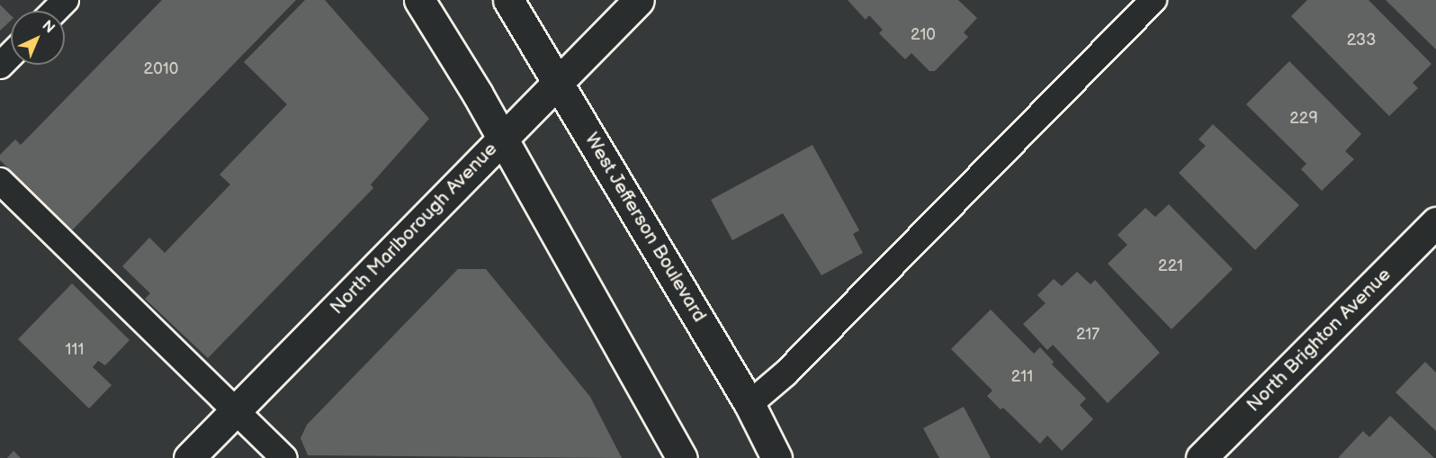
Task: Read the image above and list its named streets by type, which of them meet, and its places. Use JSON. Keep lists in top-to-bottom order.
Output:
{
  "streets": {
    "main road": ["West Jefferson Boulevard", "North Marlborough Avenue", "North Brighton Avenue"]
  },
  "crossings": [
    ["West Jefferson Boulevard", "North Marlborough Avenue"]
  ],
  "house_numbers": [
    "210",
    "233",
    "2010",
    "229",
    "221",
    "217",
    "111",
    "211"
  ],
  "north": "top right"
}
